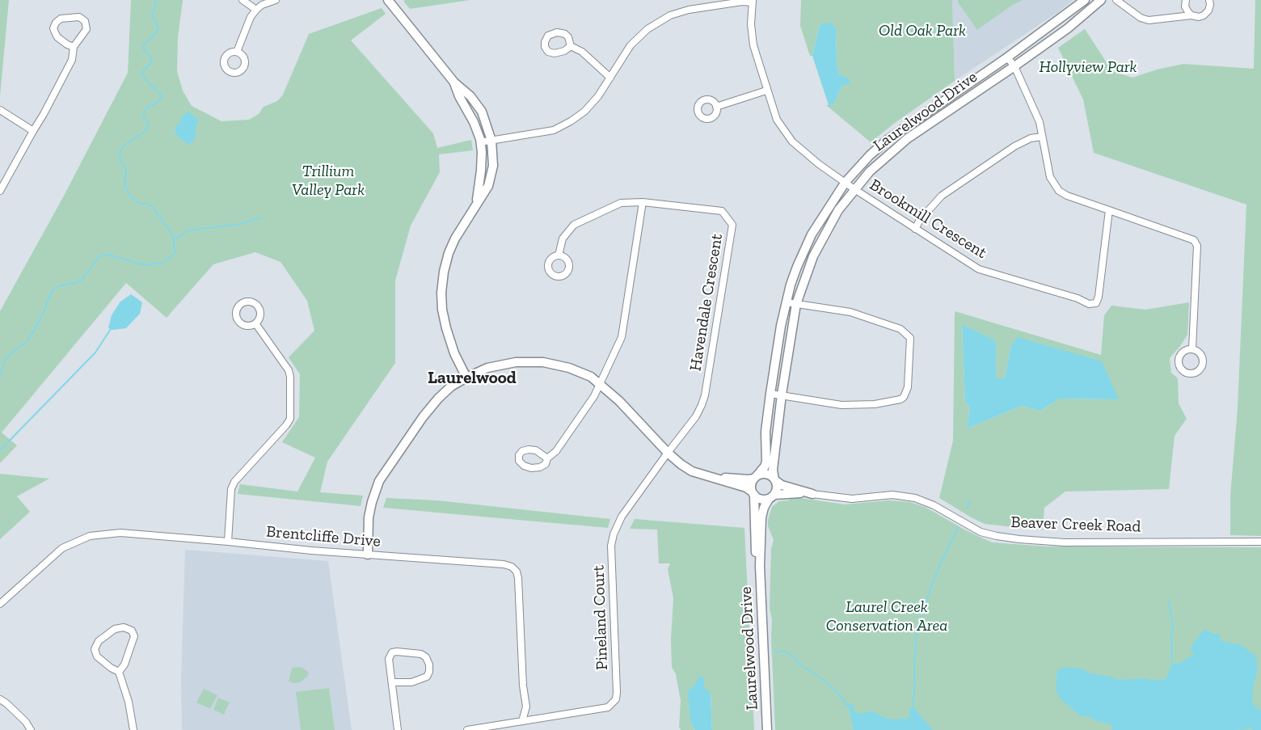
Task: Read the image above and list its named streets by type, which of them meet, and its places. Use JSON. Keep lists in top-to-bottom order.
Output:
{
  "streets": {
    "street": [
      "Laurelwood Drive",
      "Brookmill Crescent",
      "Havendale Crescent",
      "Beaver Creek Road",
      "Brentcliffe Drive",
      "Pineland Court"
    ]
  },
  "crossings": [
    ["Laurelwood Drive", "Brookmill Crescent"],
    ["Laurelwood Drive", "Beaver Creek Road"],
    ["Havendale Crescent", "Pineland Court"],
    ["Brentcliffe Drive", "Pineland Court"]
  ],
  "districts": ["Laurelwood"],
  "parks": [
    "Old Oak Park",
    "Hollyview Park",
    "Trillium Valley Park",
    "Laurel Creek Conservation Area"
  ]
}
